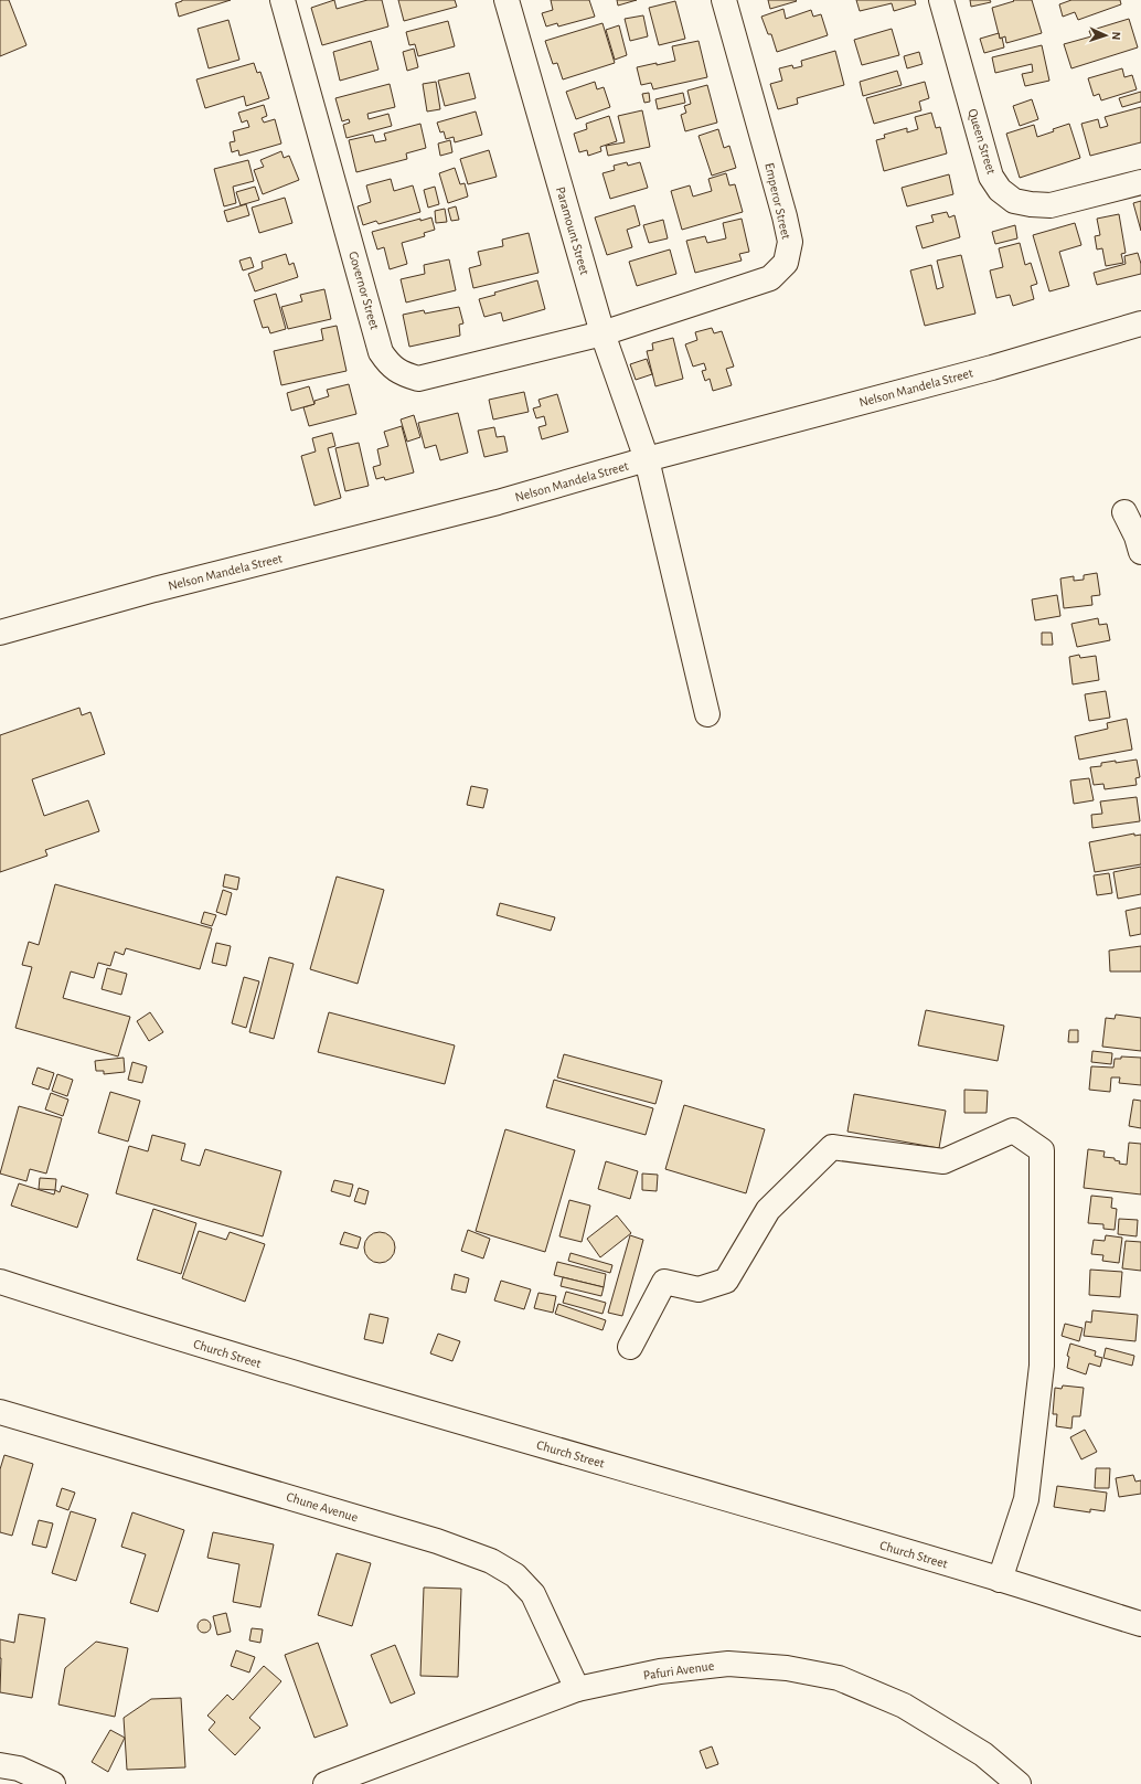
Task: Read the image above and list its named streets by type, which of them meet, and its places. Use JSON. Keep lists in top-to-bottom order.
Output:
{
  "streets": {
    "street": [
      "Queen Street",
      "Emperor Street",
      "Paramount Street",
      "Governor Street",
      "Nelson Mandela Street",
      "Church Street",
      "Chune Avenue",
      "Pafuri Avenue"
    ]
  },
  "crossings": [
    ["Emperor Street", "Paramount Street"],
    ["Emperor Street", "Governor Street"],
    ["Paramount Street", "Governor Street"],
    ["Paramount Street", "Nelson Mandela Street"],
    ["Chune Avenue", "Pafuri Avenue"]
  ],
  "north": "right"
}
